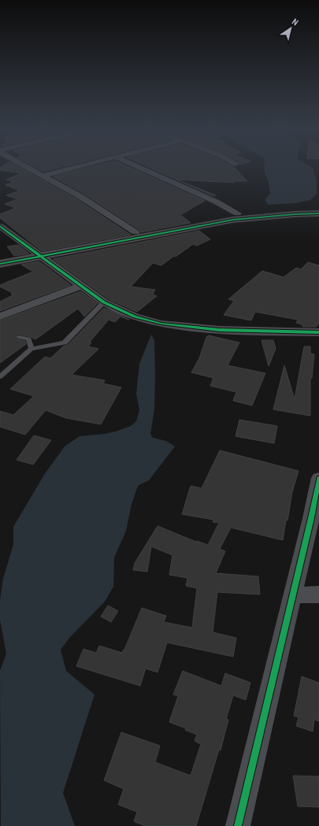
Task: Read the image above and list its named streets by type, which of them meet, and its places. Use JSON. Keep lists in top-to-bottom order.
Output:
{
  "north": "top right"
}
